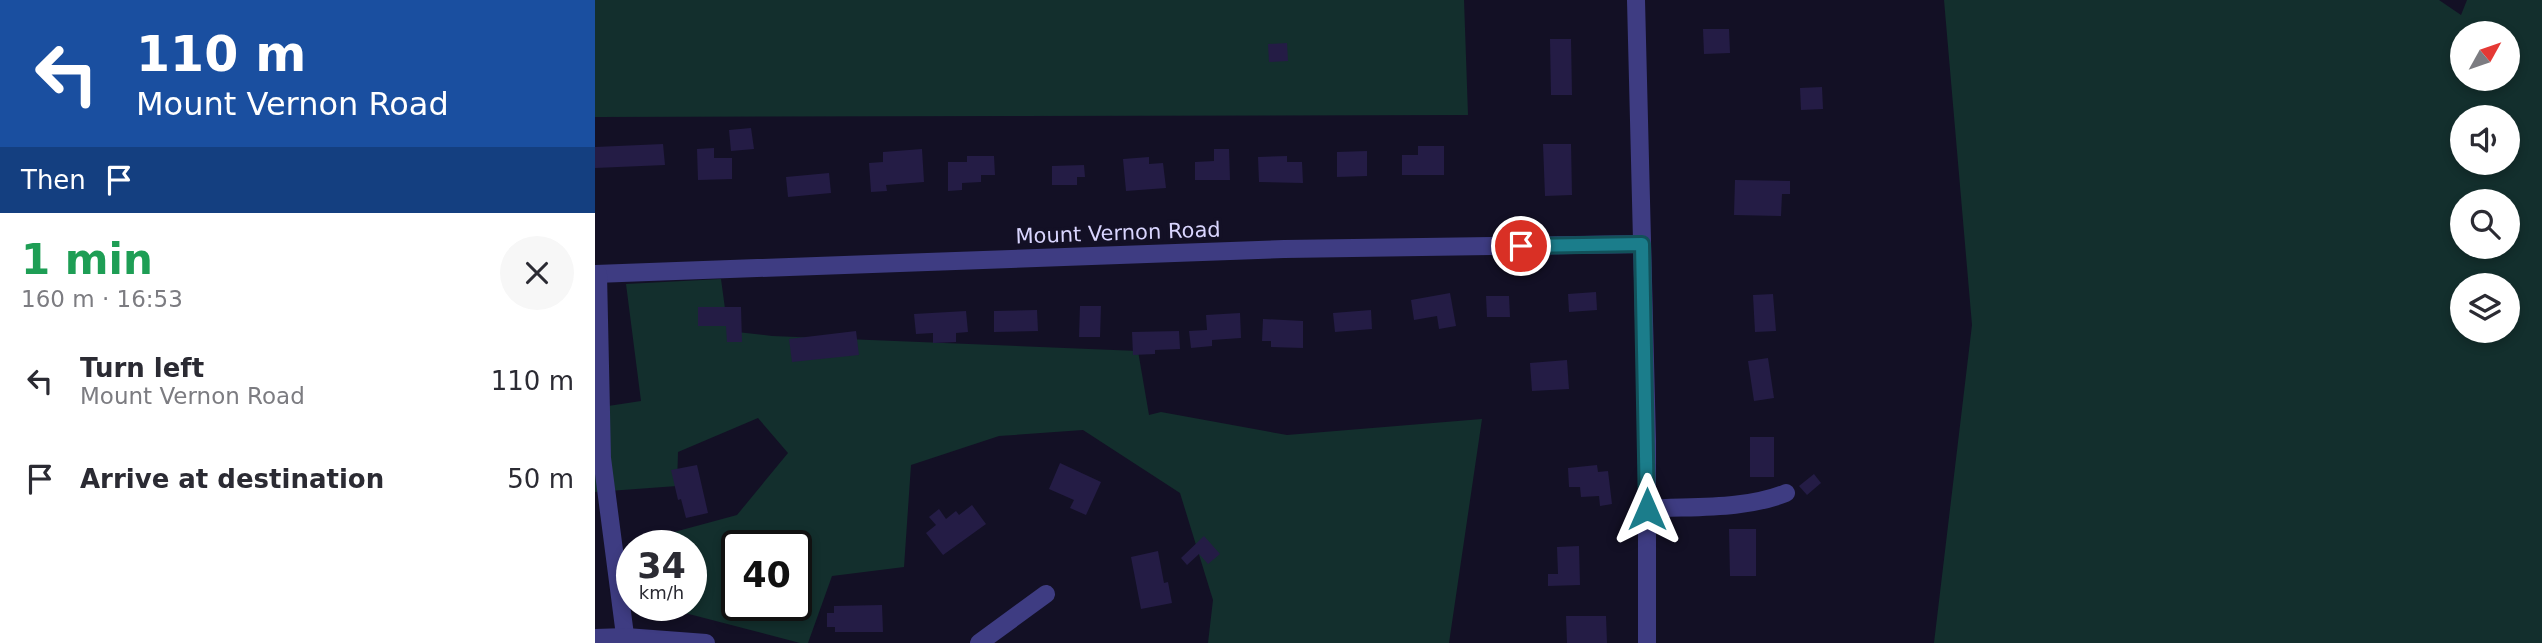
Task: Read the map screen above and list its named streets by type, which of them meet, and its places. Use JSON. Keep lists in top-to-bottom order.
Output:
{
  "streets": {
    "street": ["Mount Vernon Road"]
  },
  "north": "top right",
  "page": {
    "turn": ["110 m", "Mount Vernon Road"],
    "then": "Then",
    "heading": ["1 min", "160 m · 16:53"],
    "list": [
      {
        "name": "Turn left",
        "note": "Mount Vernon Road",
        "value": "110 m"
      },
      {
        "name": "Arrive at destination",
        "value": "50 m"
      }
    ],
    "speed": "34 km/h",
    "limit": "40"
  }
}
